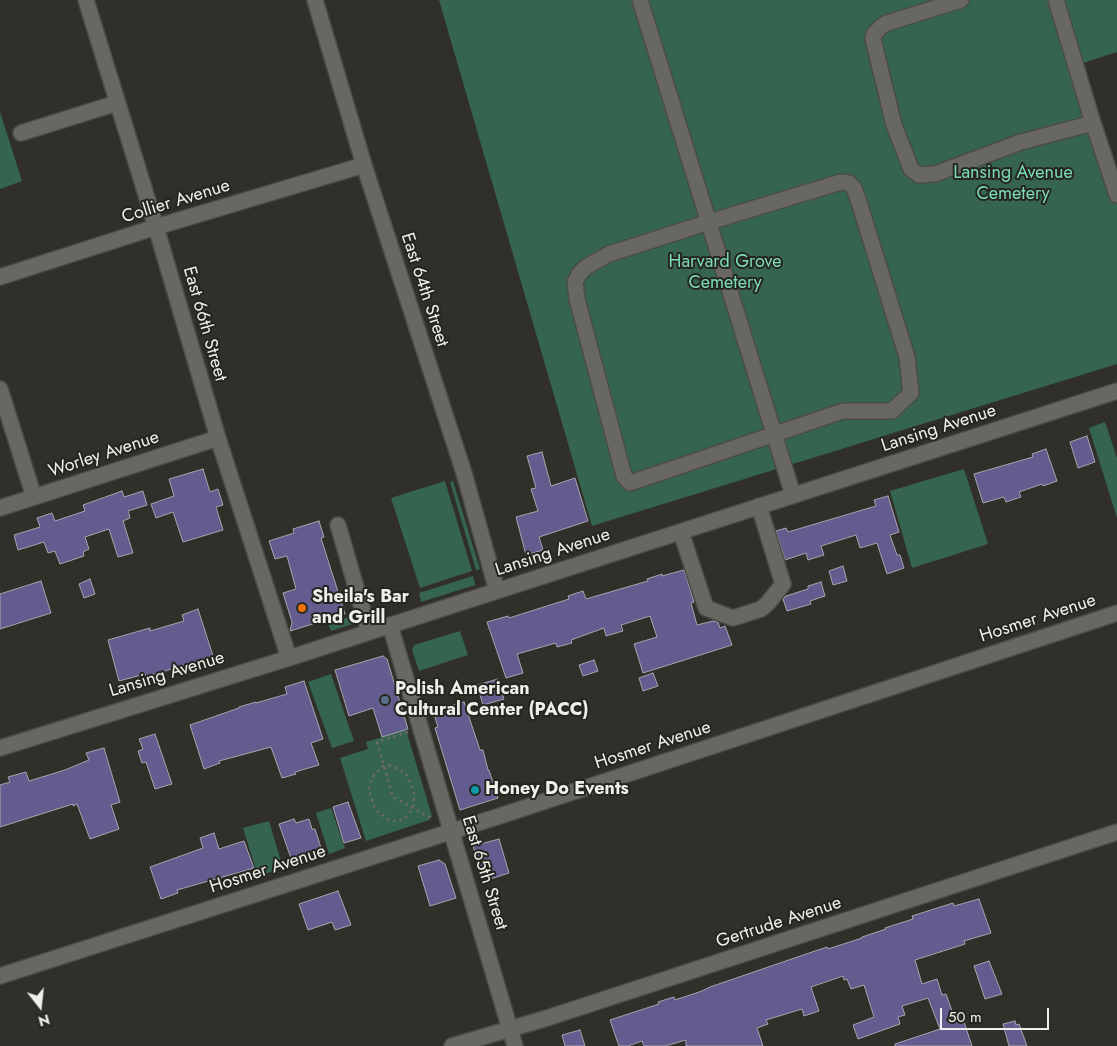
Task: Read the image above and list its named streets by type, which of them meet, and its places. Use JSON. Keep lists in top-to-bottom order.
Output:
{
  "streets": {
    "street": [
      "Collier Avenue",
      "East 64th Street",
      "East 66th Street",
      "Lansing Avenue",
      "Worley Avenue",
      "Hosmer Avenue",
      "East 65th Street",
      "Gertrude Avenue"
    ]
  },
  "crossings": [
    ["Collier Avenue", "East 64th Street"],
    ["Collier Avenue", "East 66th Street"],
    ["East 64th Street", "Lansing Avenue"],
    ["East 66th Street", "Lansing Avenue"],
    ["East 66th Street", "Worley Avenue"],
    ["Lansing Avenue", "East 65th Street"],
    ["Hosmer Avenue", "East 65th Street"],
    ["East 65th Street", "Gertrude Avenue"]
  ],
  "parks": ["Lansing Avenue Cemetery", "Harvard Grove Cemetery"],
  "places": ["Sheila's Bar and Grill", "Polish American Cultural Center (PACC)", "Honey Do Events"],
  "scale_bar": "50 m",
  "north": "bottom"
}
